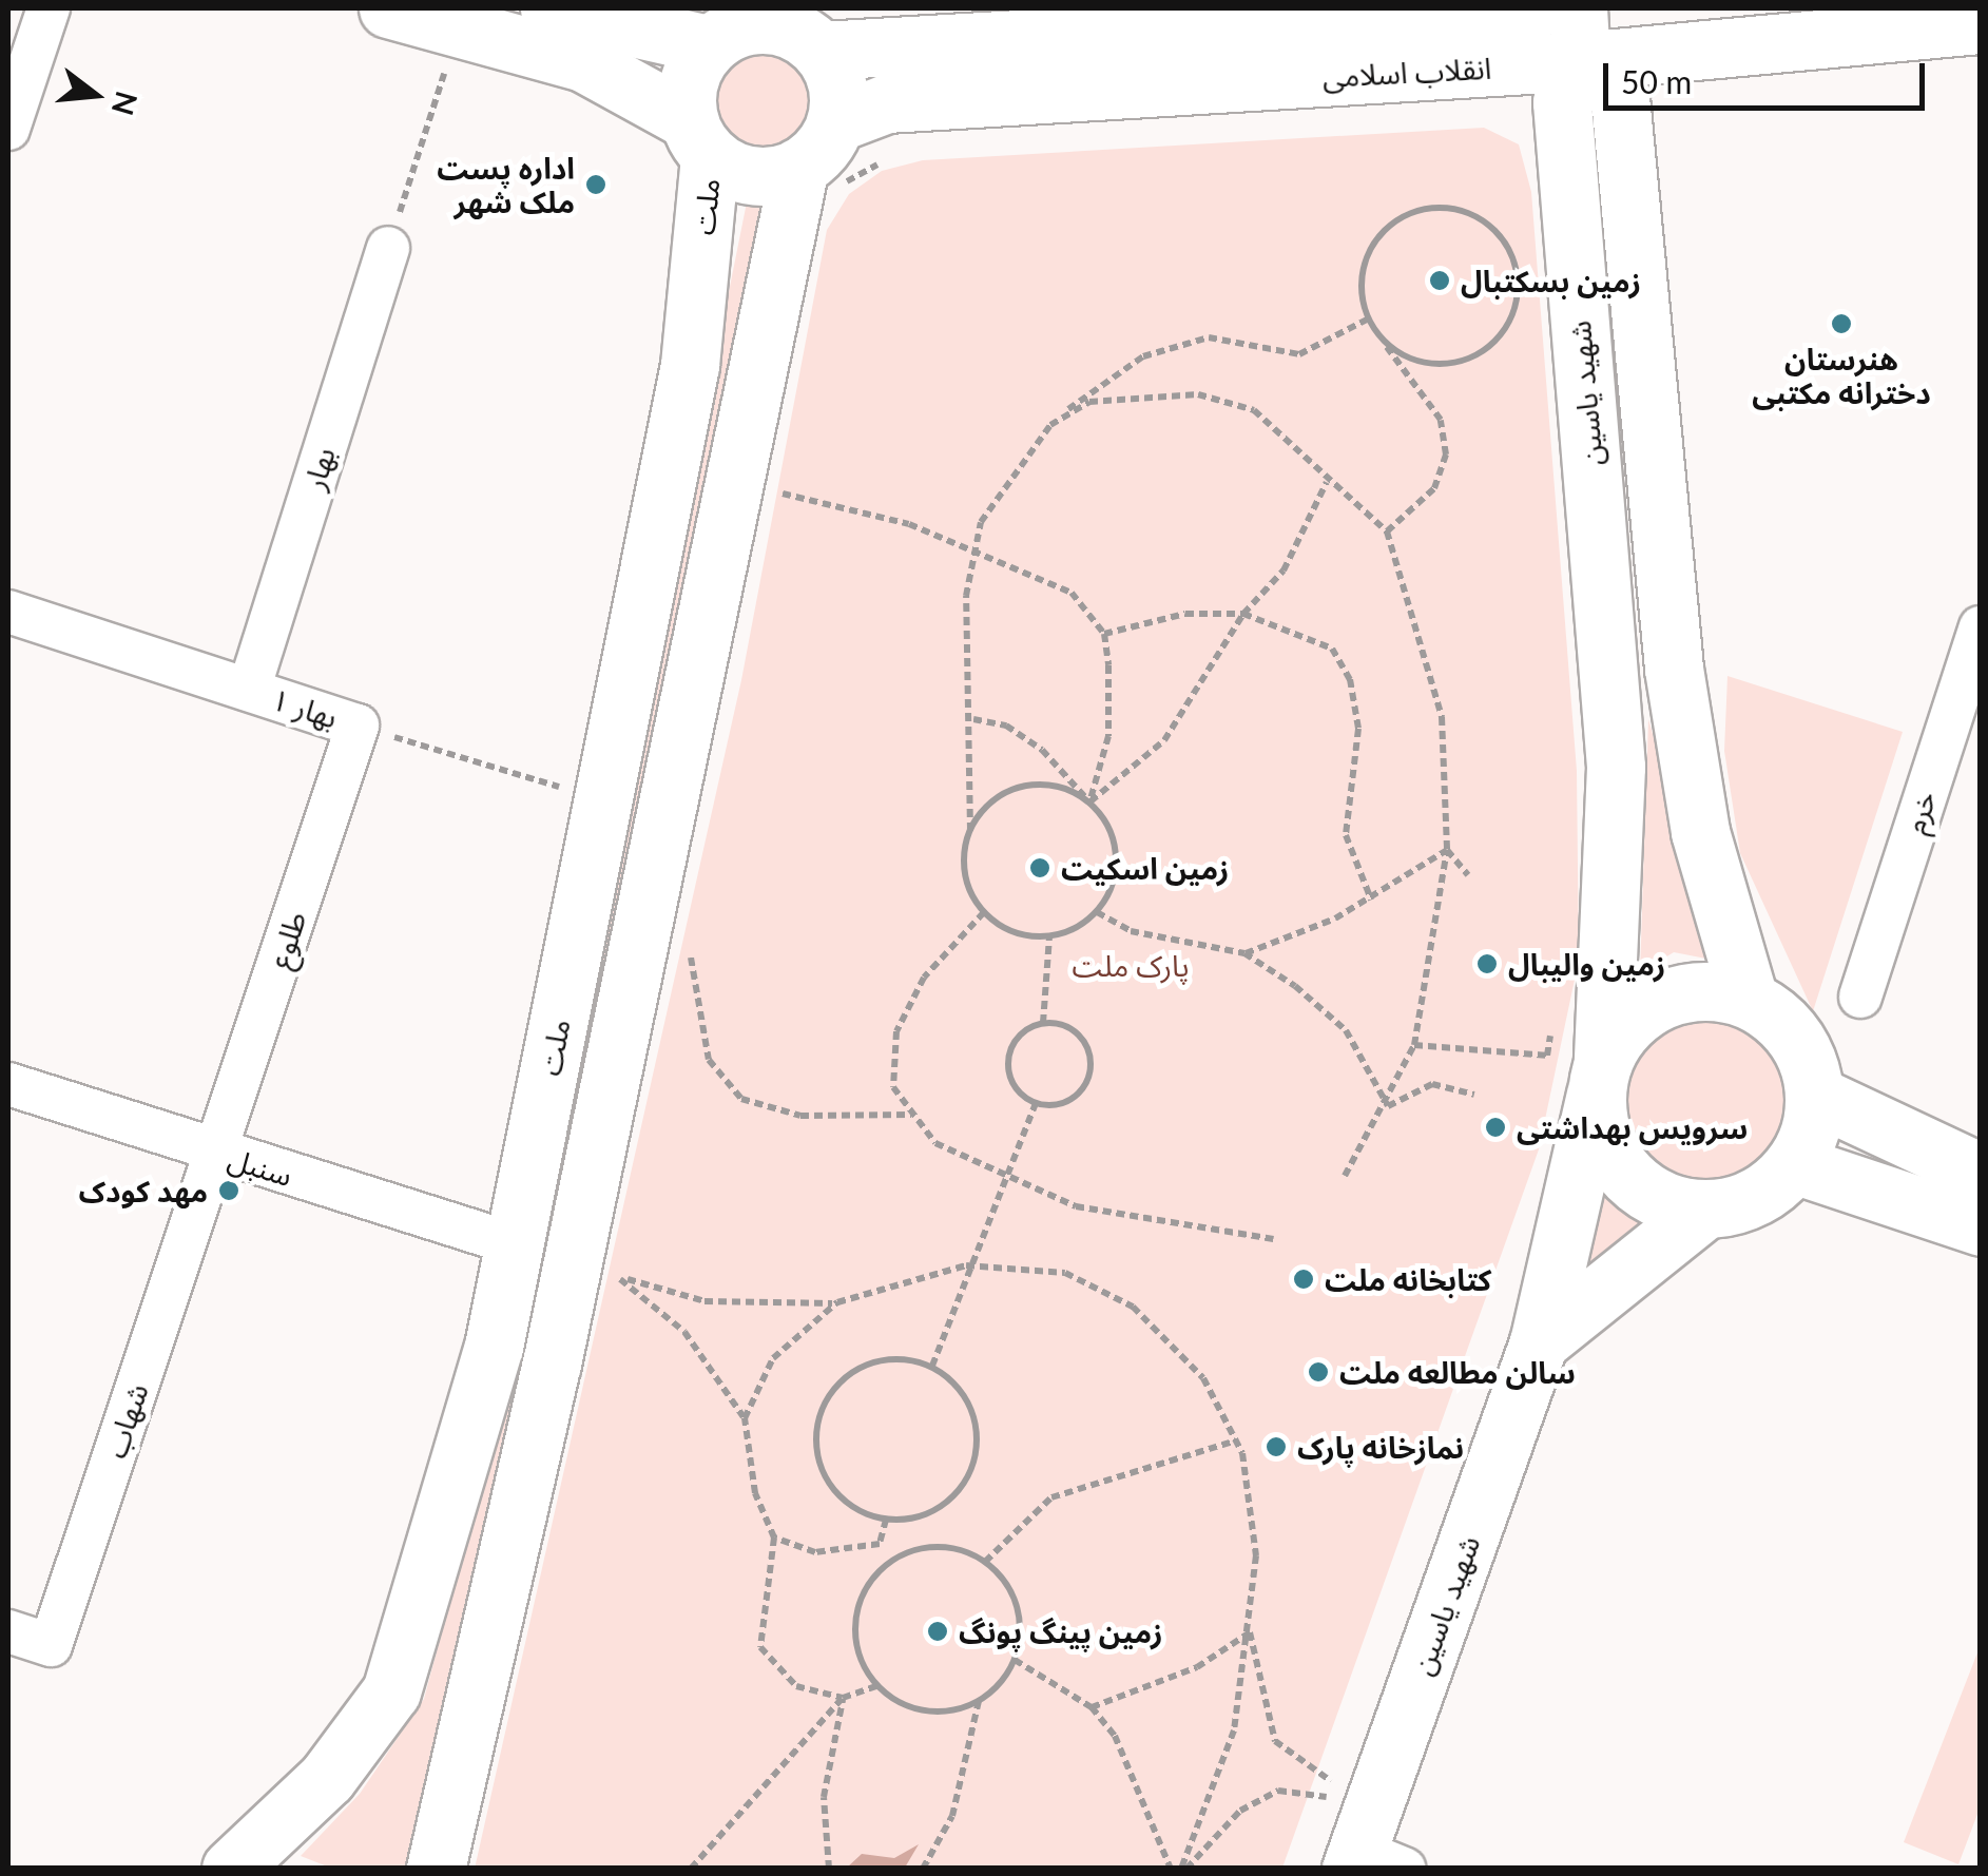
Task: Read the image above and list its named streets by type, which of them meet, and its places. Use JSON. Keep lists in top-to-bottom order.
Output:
{
  "streets": {
    "street": [
      "انقلاب اسلامی",
      "ملت",
      "شهید یاسین",
      "بهار",
      "بهار ۱",
      "خرم",
      "طلوع",
      "سنبل",
      "شهاب"
    ]
  },
  "crossings": [
    ["انقلاب اسلامی", "ملت"],
    ["انقلاب اسلامی", "شهید یاسین"],
    ["ملت", "بهار ۱"],
    ["ملت", "سنبل"],
    ["بهار", "بهار ۱"],
    ["بهار ۱", "طلوع"],
    ["طلوع", "سنبل"],
    ["طلوع", "شهاب"],
    ["سنبل", "شهاب"]
  ],
  "parks": ["پارک ملت"],
  "places": [
    "اداره پست ملک شهر",
    "زمین بسکتبال",
    "هنرستان دخترانه مکتبی",
    "زمین اسکیت",
    "زمین والیبال",
    "سرویس بهداشتی",
    "مهد کودک",
    "کتابخانه ملت",
    "سالن مطالعه ملت",
    "نمازخانه پارک",
    "زمین پینگ پونگ"
  ],
  "scale_bar": "50 m",
  "north": "right"
}
